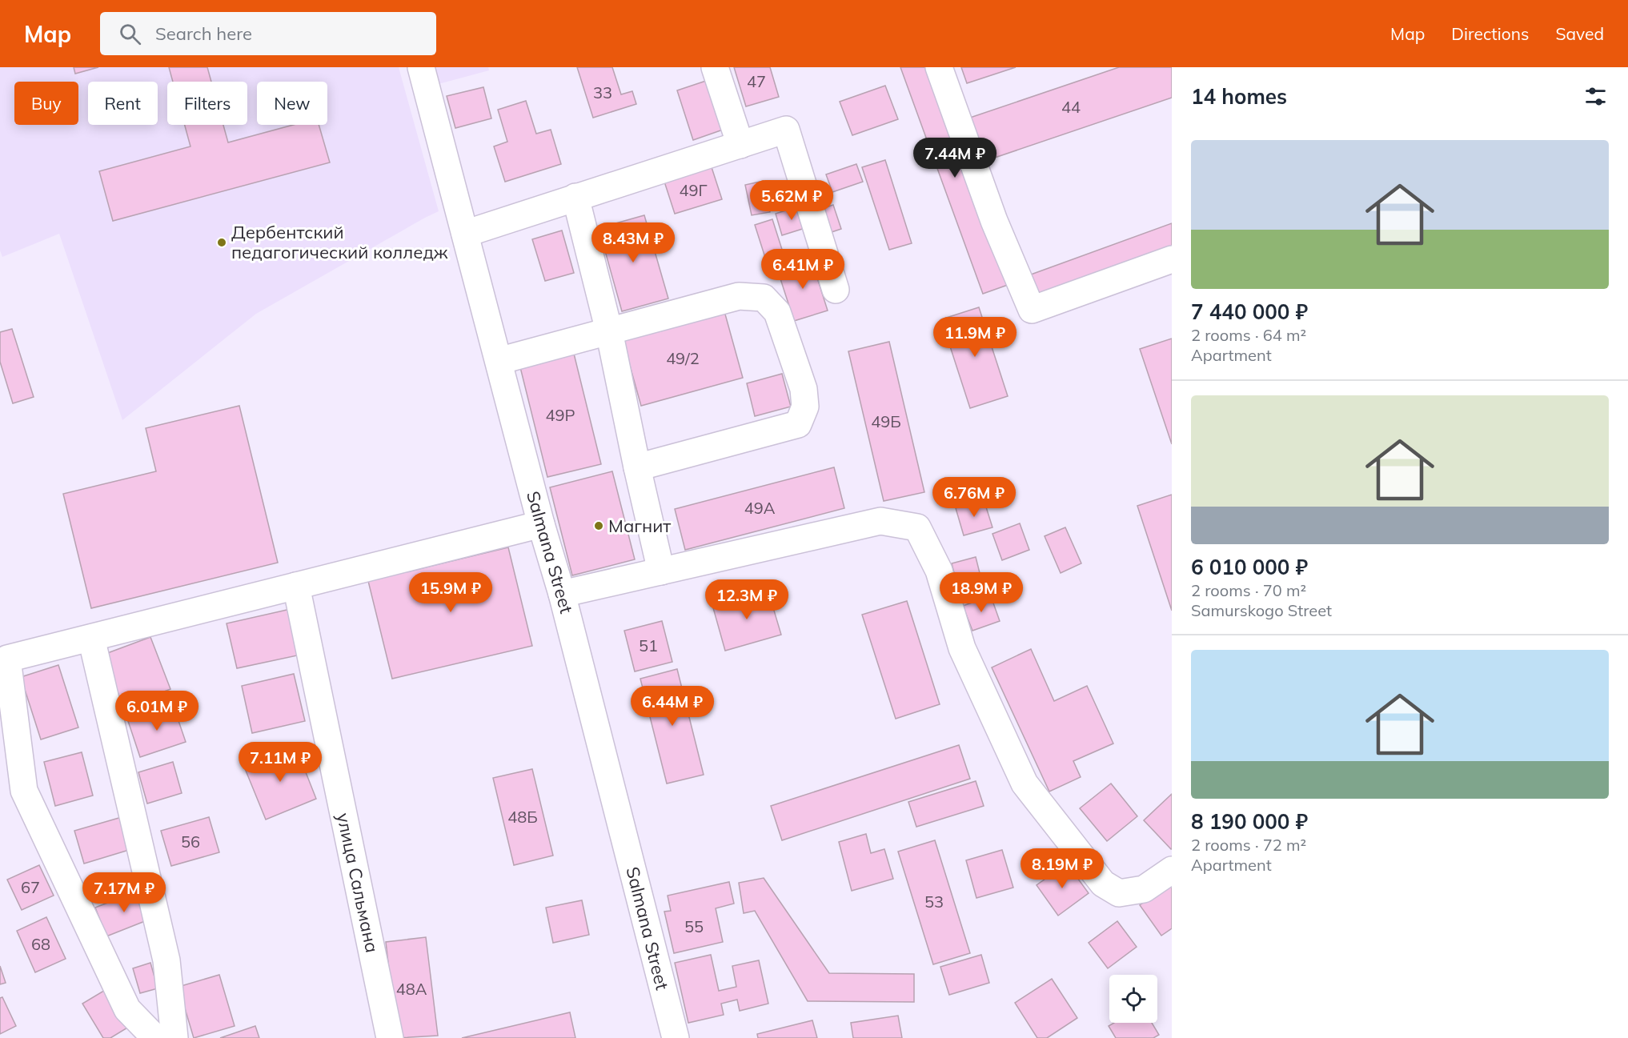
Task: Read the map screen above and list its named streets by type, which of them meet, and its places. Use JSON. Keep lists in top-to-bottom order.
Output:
{
  "streets": {
    "street": ["Salmana Street", "улица Сальмана"]
  },
  "places": ["Дербентский педагогический колледж", "Магнит"],
  "house_numbers": [
    "47",
    "33",
    "44",
    "49Г",
    "49/2",
    "49Р",
    "49Б",
    "49А",
    "51",
    "48Б",
    "56",
    "67",
    "53",
    "55",
    "68",
    "48А"
  ],
  "page": {
    "header": "Map",
    "search": "Search here",
    "nav": ["Map", "Directions", "Saved"],
    "heading": "14 homes",
    "chip": [
      "Buy",
      "Rent",
      "Filters",
      "New"
    ],
    "list": [
      {
        "name": "7 440 000 ₽",
        "note": "2 rooms · 64 m² · Apartment"
      },
      {
        "name": "6 010 000 ₽",
        "note": "2 rooms · 70 m² · Samurskogo Street"
      },
      {
        "name": "8 190 000 ₽",
        "note": "2 rooms · 72 m² · Apartment"
      }
    ],
    "price": [
      "7.44M ₽",
      "5.62M ₽",
      "8.43M ₽",
      "6.41M ₽",
      "11.9M ₽",
      "6.76M ₽",
      "15.9M ₽",
      "18.9M ₽",
      "12.3M ₽",
      "6.44M ₽",
      "6.01M ₽",
      "7.11M ₽",
      "8.19M ₽",
      "7.17M ₽"
    ]
  }
}
